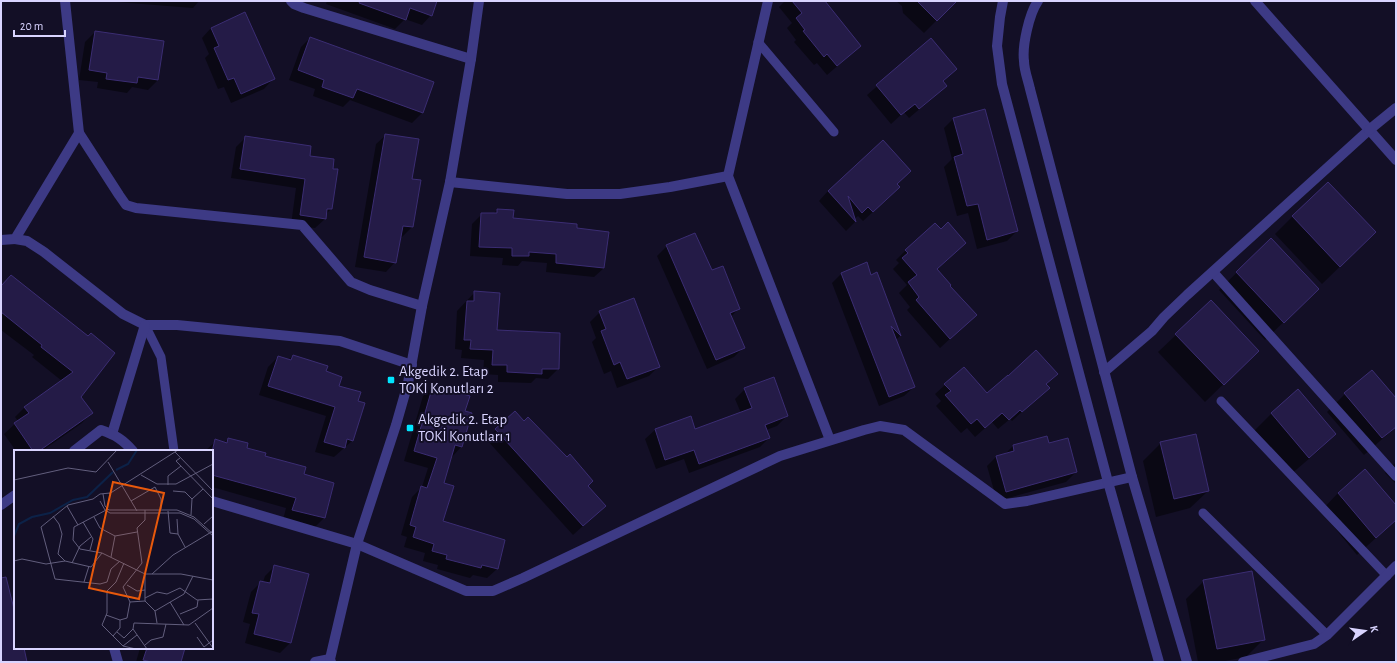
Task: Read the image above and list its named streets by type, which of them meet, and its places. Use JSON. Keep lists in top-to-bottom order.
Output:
{
  "places": {
    "transit": ["Akgedik 2. Etap TOKİ Konutları 2", "Akgedik 2. Etap TOKİ Konutları 1"]
  },
  "scale_bar": "20 m",
  "north": "right"
}
